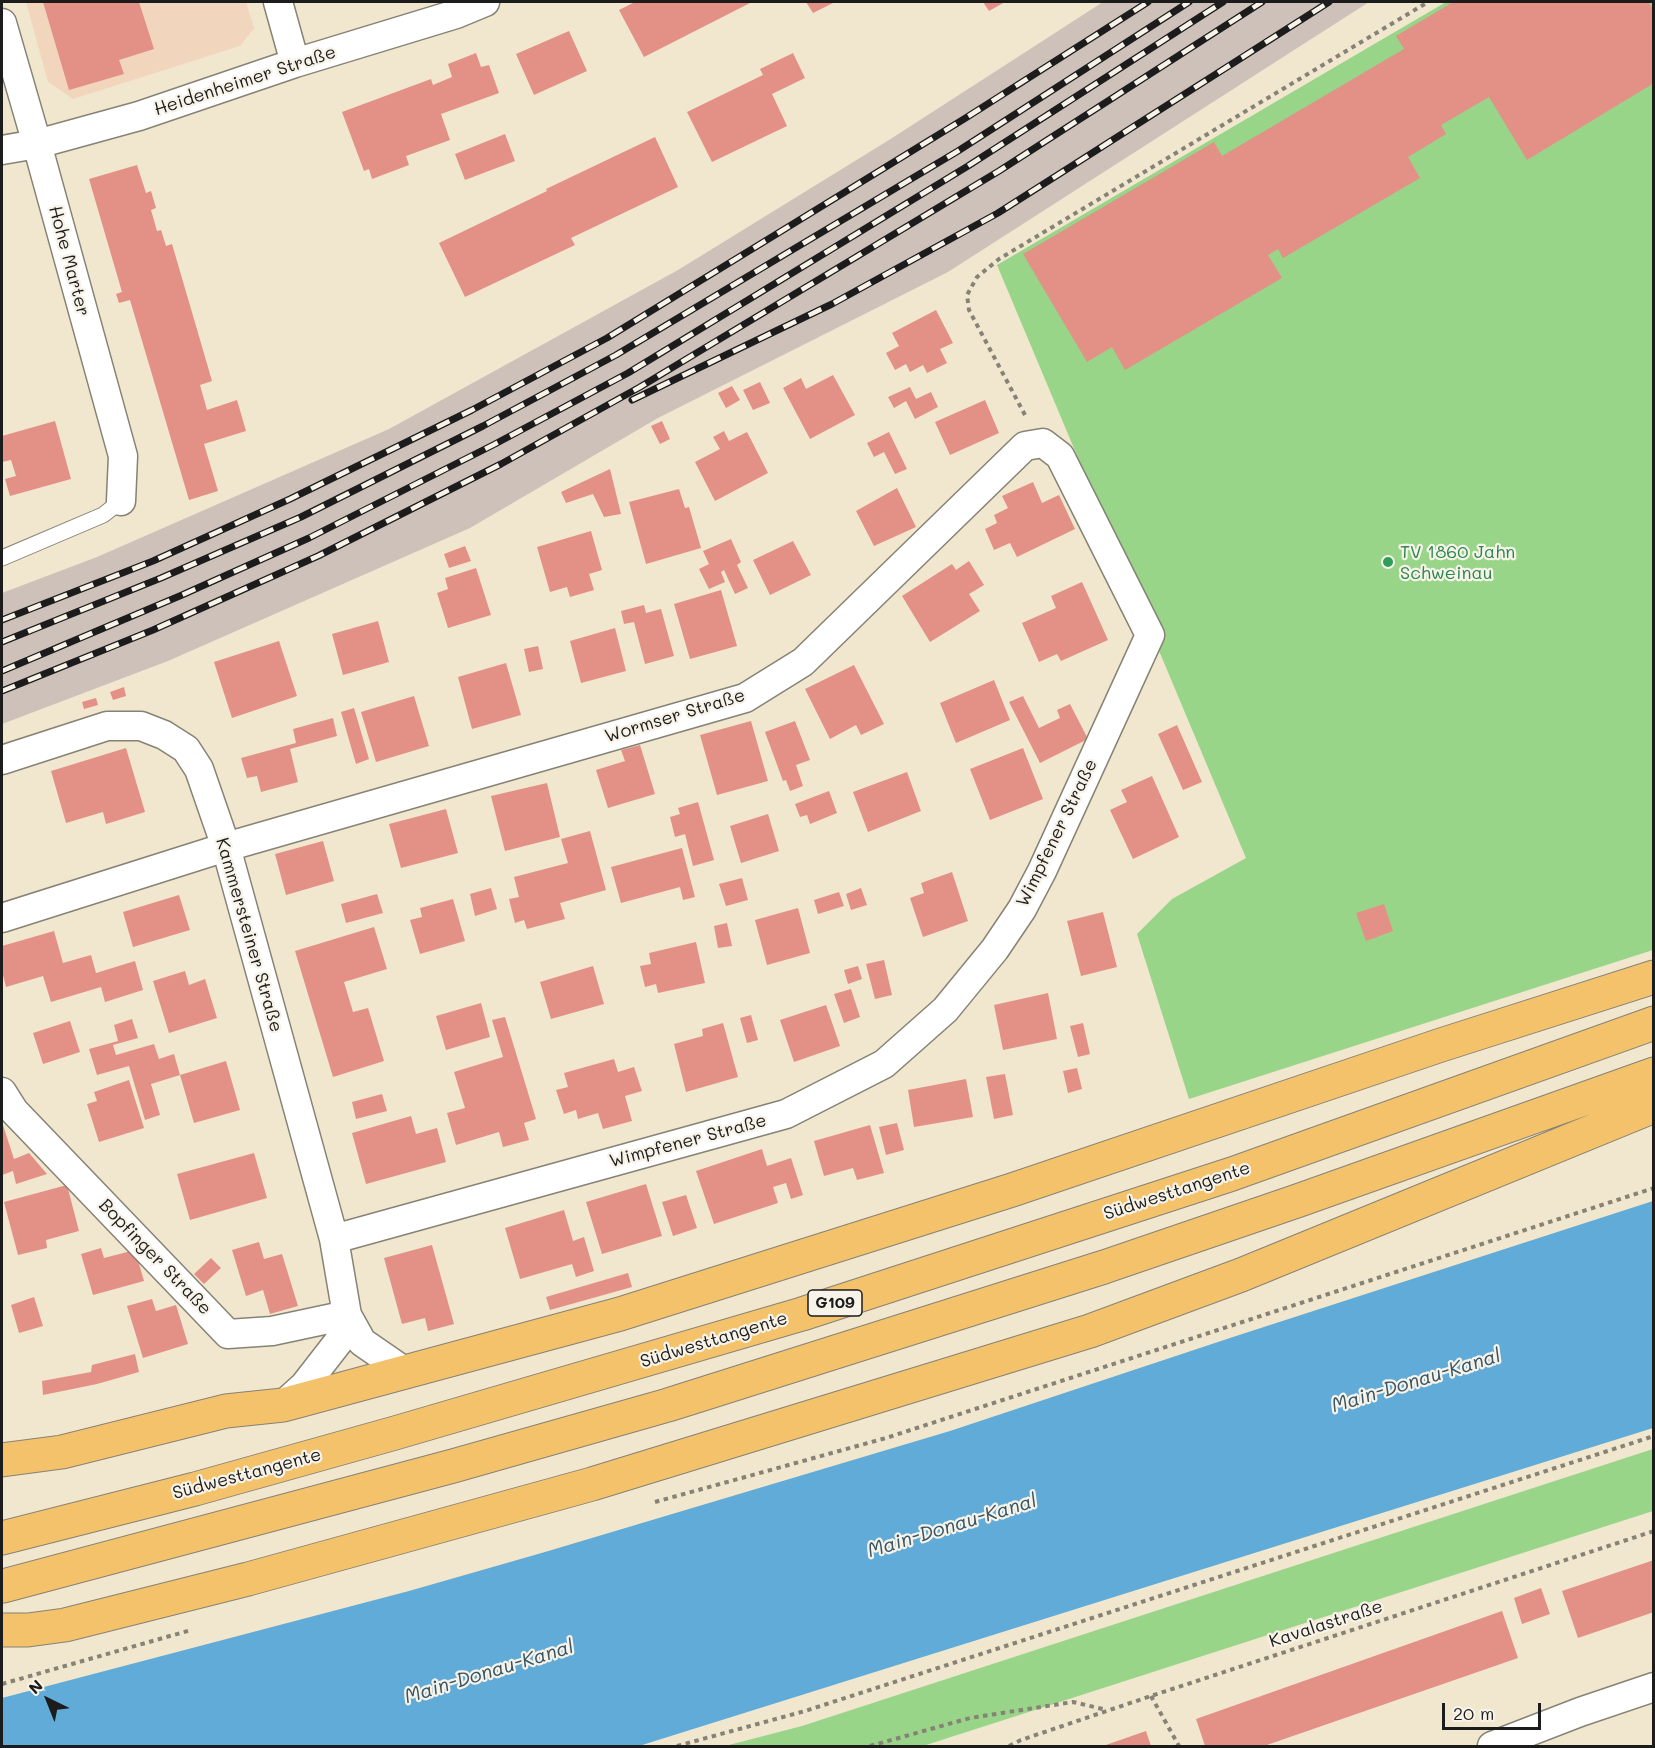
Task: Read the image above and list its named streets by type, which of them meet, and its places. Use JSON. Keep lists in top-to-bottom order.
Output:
{
  "streets": {
    "highway": ["Südwesttangente", "G109"],
    "street": [
      "Heidenheimer Straße",
      "Hohe Marter",
      "Wormser Straße",
      "Wimpfener Straße",
      "Kammersteiner Straße",
      "Bopfinger Straße"
    ],
    "path": ["Kavalastraße"]
  },
  "crossings": [
    ["Heidenheimer Straße", "Hohe Marter"],
    ["Wormser Straße", "Wimpfener Straße"],
    ["Wormser Straße", "Kammersteiner Straße"],
    ["Wimpfener Straße", "Kammersteiner Straße"],
    ["Kammersteiner Straße", "Bopfinger Straße"]
  ],
  "water": ["Main-Donau-Kanal"],
  "places": ["TV 1860 Jahn Schweinau"],
  "scale_bar": "20 m",
  "north": "top left"
}
